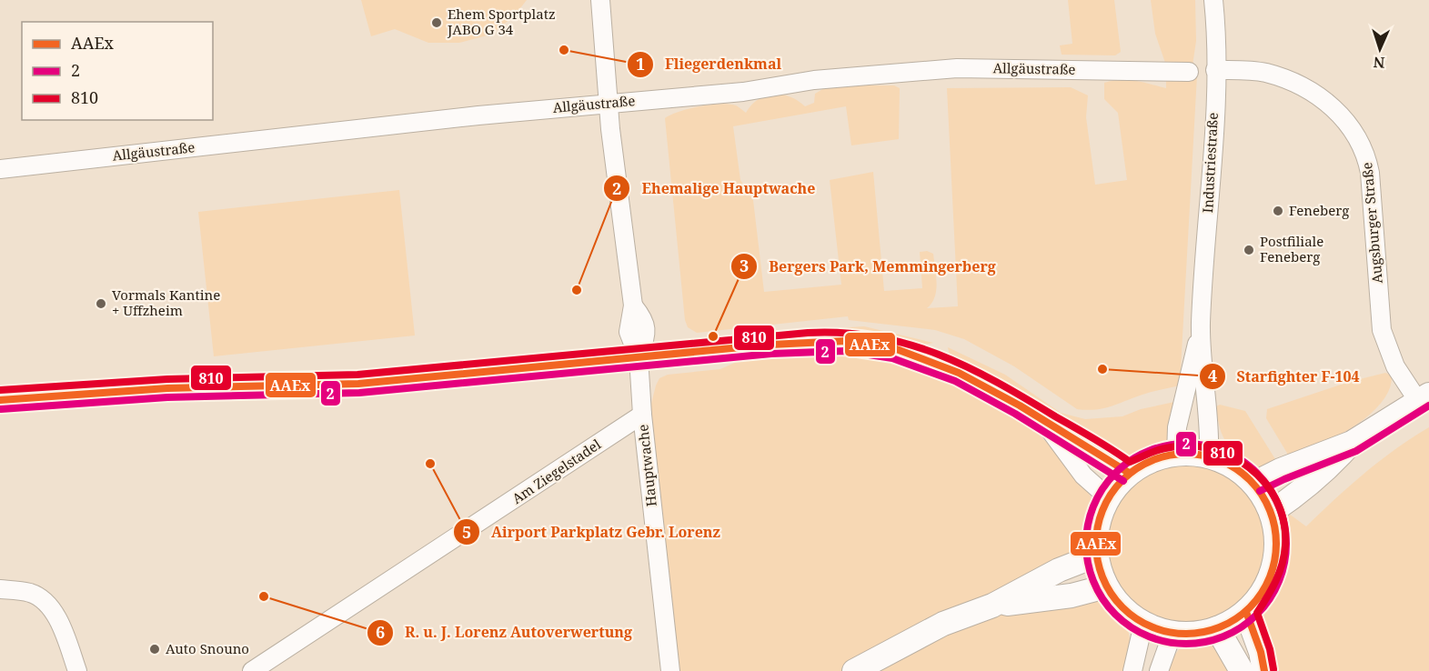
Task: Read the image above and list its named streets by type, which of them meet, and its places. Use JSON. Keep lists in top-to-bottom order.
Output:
{
  "streets": {
    "street": [
      "Allgäustraße",
      "Industriestraße",
      "Augsburger Straße",
      "Hauptwache",
      "Am Ziegelstadel"
    ]
  },
  "crossings": [
    ["Allgäustraße", "Hauptwache"],
    ["Industriestraße", "Augsburger Straße"],
    ["Hauptwache", "Am Ziegelstadel"]
  ],
  "places": [
    "Ehem Sportplatz JABO G 34",
    "Fliegerdenkmal",
    "Feneberg",
    "Postfiliale Feneberg",
    "Ehemalige Hauptwache",
    "Vormals Kantine + Uffzheim",
    "Bergers Park, Memmingerberg",
    "Starfighter F-104",
    "Airport Parkplatz Gebr. Lorenz",
    "R. u. J. Lorenz Autoverwertung",
    "Auto Snouno"
  ],
  "lines": ["transit line 810", "transit line AAEx", "transit line 2"],
  "legend": ["AAEx", "2", "810"],
  "north": "bottom"
}
